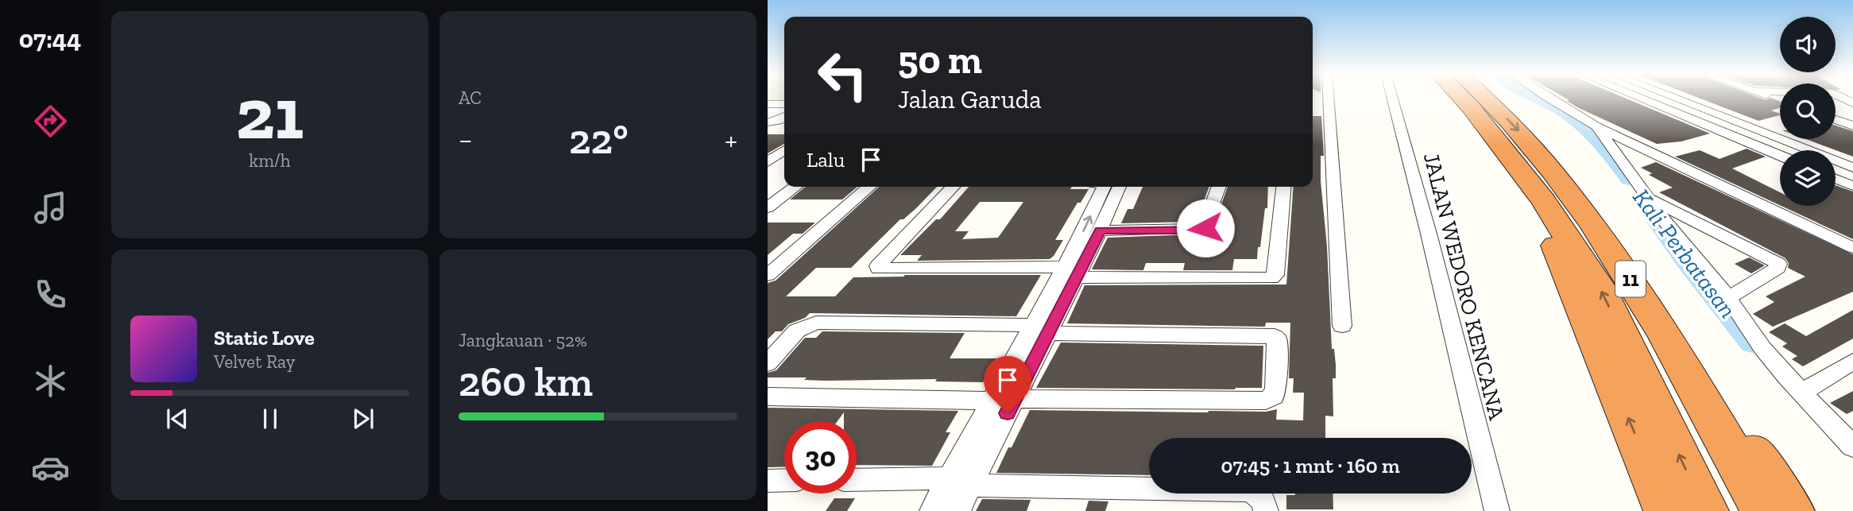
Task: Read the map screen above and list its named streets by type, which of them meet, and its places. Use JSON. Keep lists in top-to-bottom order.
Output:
{
  "streets": {
    "highway": ["11"],
    "street": ["JALAN WEDORO KENCANA"]
  },
  "water": ["Kali Perbatasan"],
  "page": {
    "tabs": "07:44",
    "tile": [
      ["21", "km/h"],
      "AC",
      ["Jangkauan · 52%", "260 km"]
    ],
    "turn": ["50 m", "Jalan Garuda"],
    "heat": ["−", "22°", "+"],
    "then": "Lalu",
    "song": ["Static Love", "Velvet Ray"],
    "limit": "30",
    "trip": "07:45 · 1 mnt · 160 m"
  }
}
